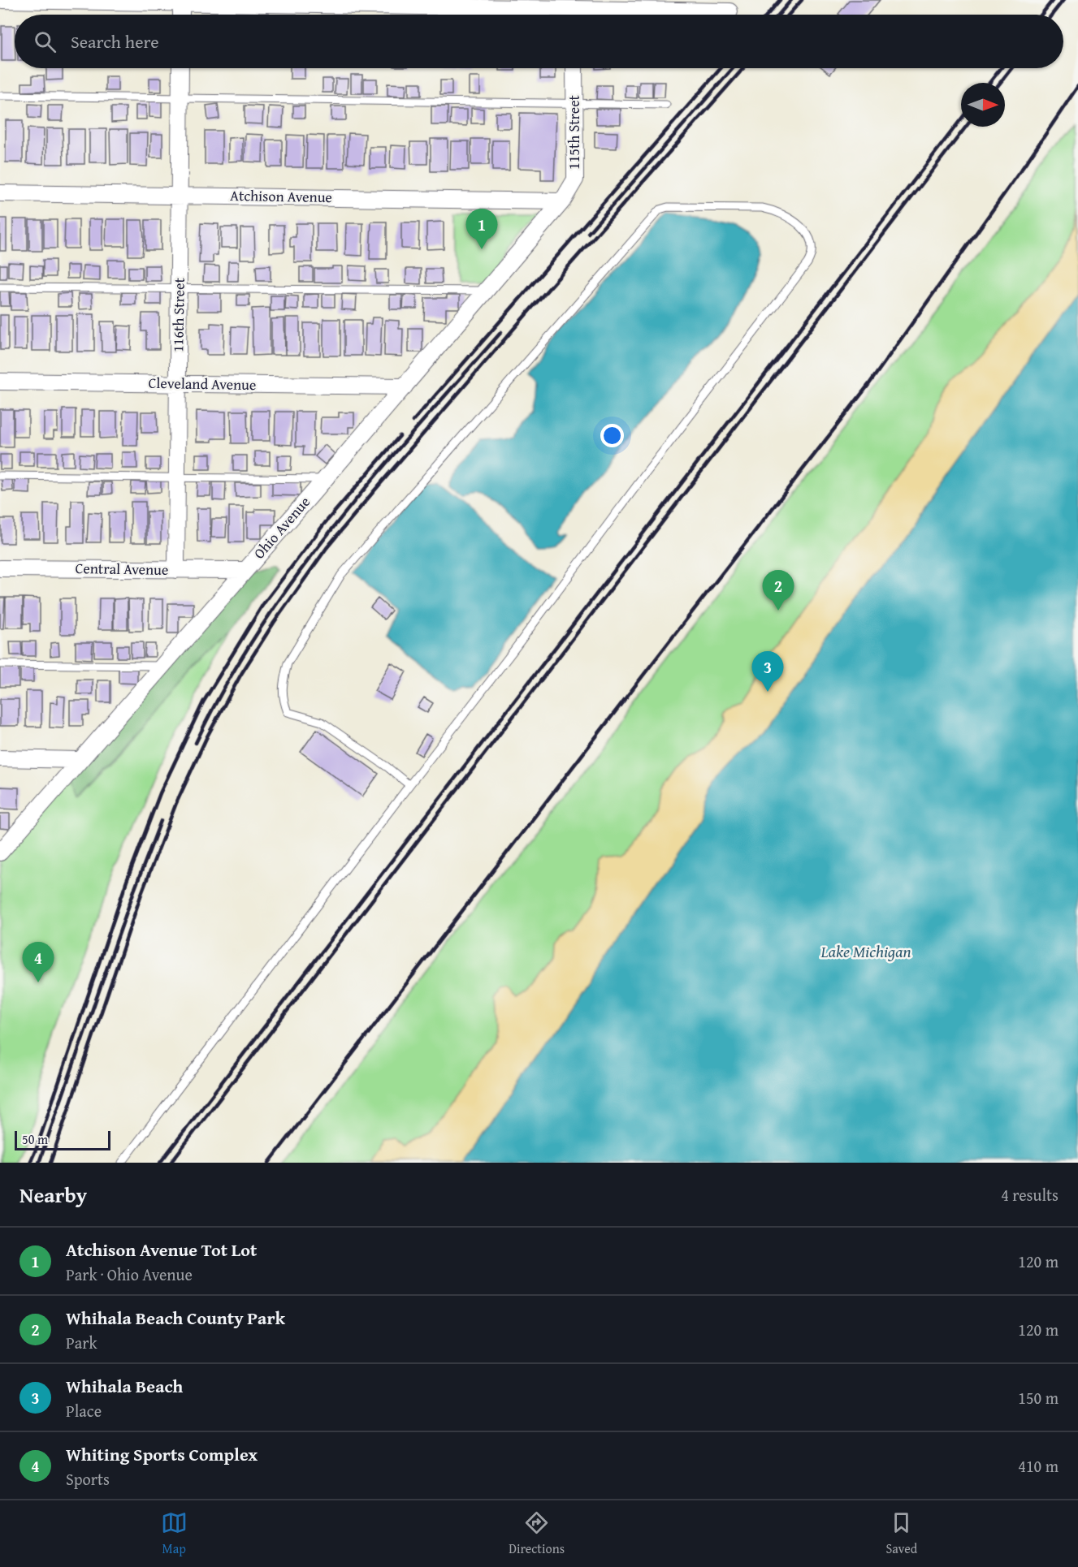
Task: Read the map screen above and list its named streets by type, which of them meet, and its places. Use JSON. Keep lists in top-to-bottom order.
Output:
{
  "streets": {
    "street": [
      "115th Street",
      "Atchison Avenue",
      "116th Street",
      "Cleveland Avenue",
      "Ohio Avenue",
      "Central Avenue"
    ]
  },
  "crossings": [
    ["115th Street", "Atchison Avenue"],
    ["115th Street", "Ohio Avenue"],
    ["Atchison Avenue", "116th Street"],
    ["Atchison Avenue", "Ohio Avenue"],
    ["116th Street", "Cleveland Avenue"],
    ["116th Street", "Central Avenue"],
    ["Cleveland Avenue", "Ohio Avenue"],
    ["Ohio Avenue", "Central Avenue"]
  ],
  "water": ["Lake Michigan"],
  "scale_bar": "50 m",
  "north": "right",
  "page": {
    "search": "Search here",
    "pins": [
      "1",
      "2",
      "3",
      "4"
    ],
    "scale": "50 m",
    "heading": ["Nearby", "4 results"],
    "list": [
      {
        "mark": "1",
        "name": "Atchison Avenue Tot Lot",
        "note": "Park · Ohio Avenue",
        "value": "120 m"
      },
      {
        "mark": "2",
        "name": "Whihala Beach County Park",
        "note": "Park",
        "value": "120 m"
      },
      {
        "mark": "3",
        "name": "Whihala Beach",
        "note": "Place",
        "value": "150 m"
      },
      {
        "mark": "4",
        "name": "Whiting Sports Complex",
        "note": "Sports",
        "value": "410 m"
      }
    ],
    "nav": ["Map", "Directions", "Saved"]
  }
}
